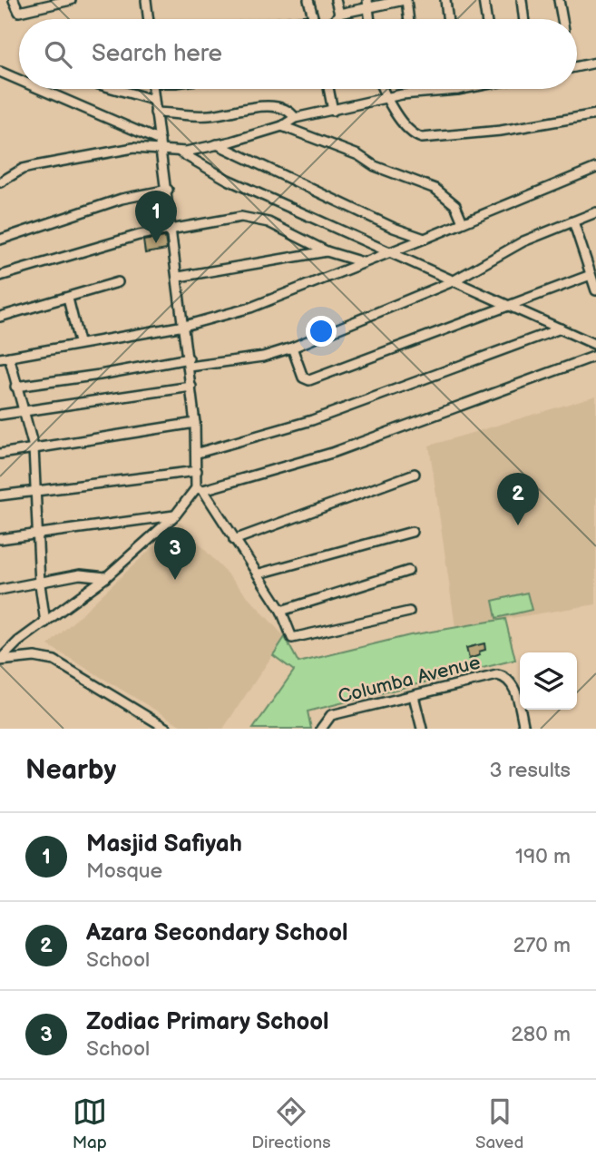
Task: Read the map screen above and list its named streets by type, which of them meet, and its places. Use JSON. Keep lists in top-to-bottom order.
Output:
{
  "streets": {
    "street": ["Columba Avenue"]
  },
  "page": {
    "search": "Search here",
    "pins": ["1", "2", "3"],
    "heading": ["Nearby", "3 results"],
    "list": [
      {
        "mark": "1",
        "name": "Masjid Safiyah",
        "note": "Mosque",
        "value": "190 m"
      },
      {
        "mark": "2",
        "name": "Azara Secondary School",
        "note": "School",
        "value": "270 m"
      },
      {
        "mark": "3",
        "name": "Zodiac Primary School",
        "note": "School",
        "value": "280 m"
      }
    ],
    "nav": ["Map", "Directions", "Saved"]
  }
}
